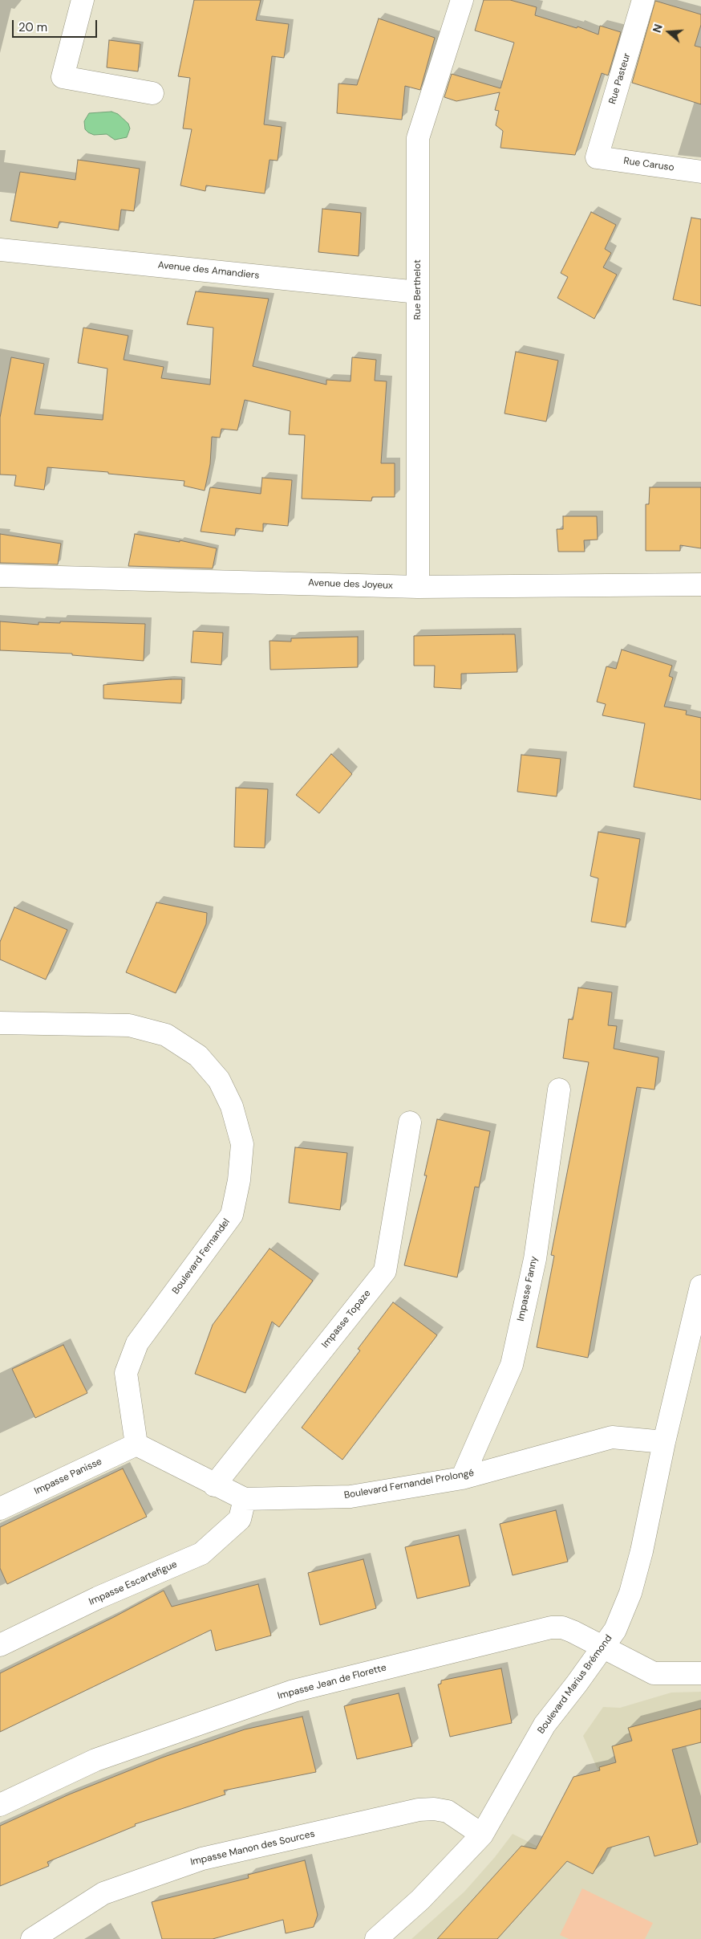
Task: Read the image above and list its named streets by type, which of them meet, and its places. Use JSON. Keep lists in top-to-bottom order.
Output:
{
  "streets": {
    "street": [
      "Rue Pasteur",
      "Rue Caruso",
      "Avenue des Amandiers",
      "Rue Berthelot",
      "Avenue des Joyeux",
      "Boulevard Fernandel",
      "Impasse Fanny",
      "Impasse Topaze",
      "Impasse Panisse",
      "Boulevard Fernandel Prolongé",
      "Impasse Escartefigue",
      "Impasse Jean de Florette",
      "Boulevard Marius Brémond",
      "Impasse Manon des Sources"
    ]
  },
  "crossings": [
    ["Rue Pasteur", "Rue Caruso"],
    ["Avenue des Amandiers", "Rue Berthelot"],
    ["Rue Berthelot", "Avenue des Joyeux"],
    ["Boulevard Fernandel", "Impasse Panisse"],
    ["Impasse Fanny", "Boulevard Fernandel Prolongé"],
    ["Boulevard Fernandel Prolongé", "Impasse Escartefigue"],
    ["Boulevard Fernandel Prolongé", "Boulevard Marius Brémond"],
    ["Impasse Jean de Florette", "Boulevard Marius Brémond"],
    ["Boulevard Marius Brémond", "Impasse Manon des Sources"]
  ],
  "scale_bar": "20 m",
  "north": "left"
}
